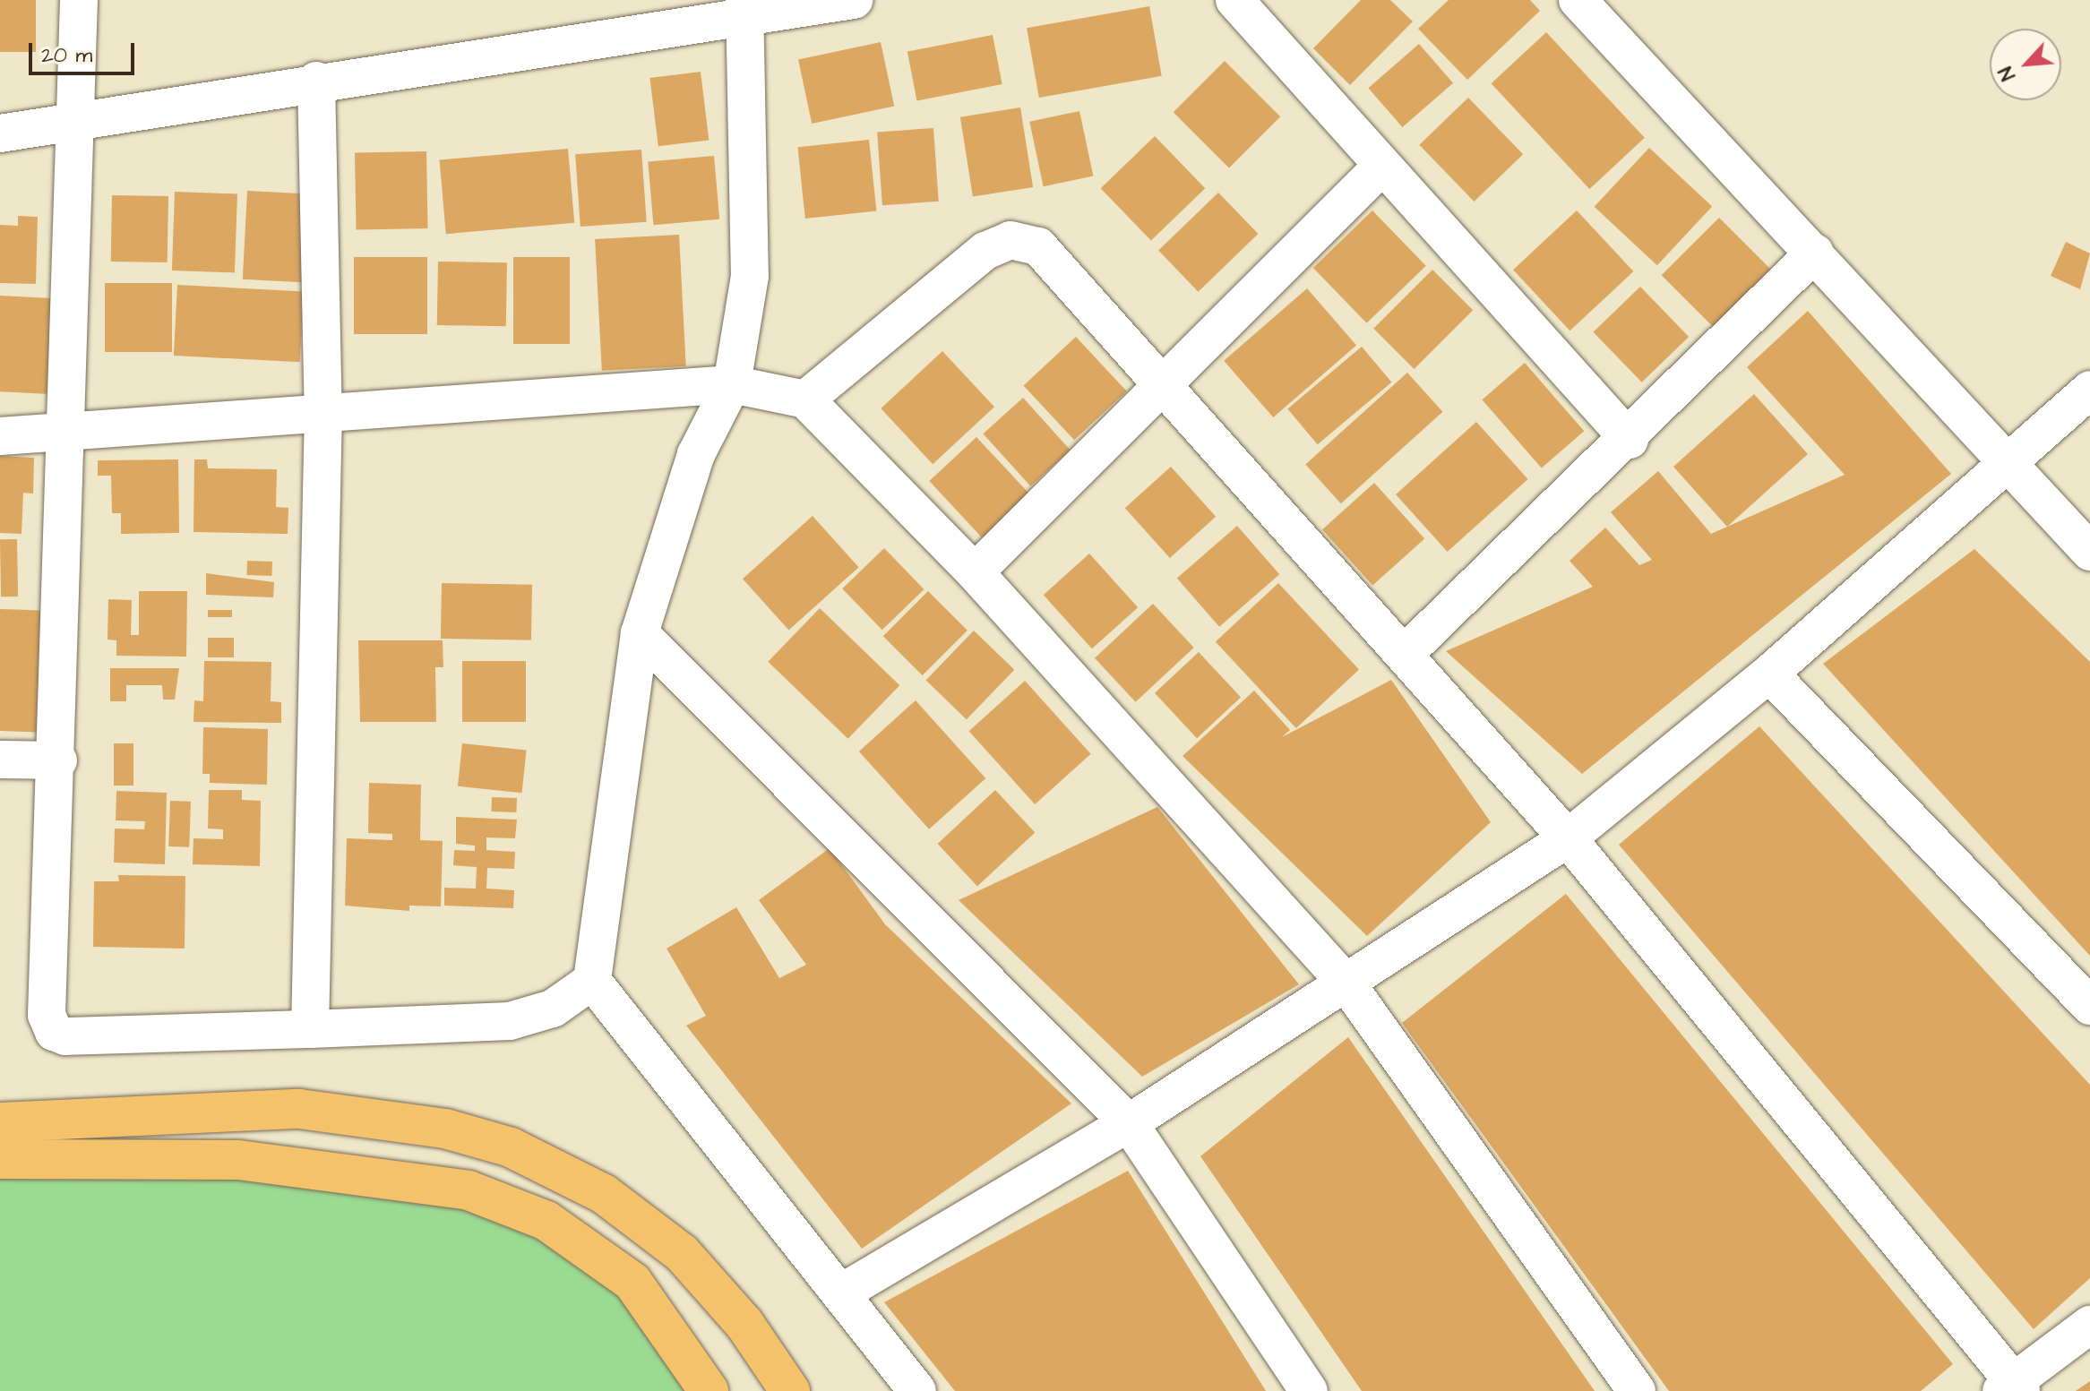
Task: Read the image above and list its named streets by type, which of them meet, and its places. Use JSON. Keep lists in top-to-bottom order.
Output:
{
  "scale_bar": "20 m",
  "north": "bottom left"
}
